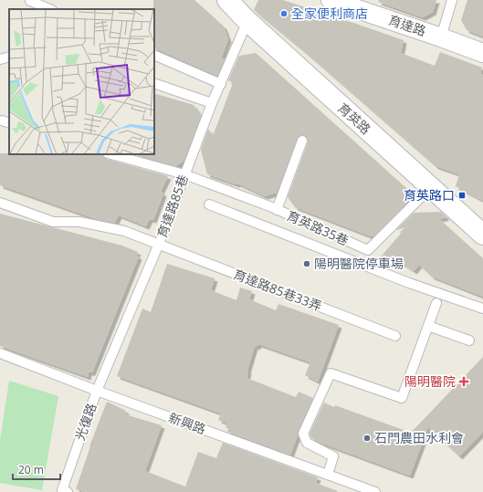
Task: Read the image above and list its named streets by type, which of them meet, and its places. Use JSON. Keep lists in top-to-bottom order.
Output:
{
  "streets": {
    "street": ["育達路", "育英路"],
    "lane": [
      "育達路85巷",
      "育英路35巷",
      "育達路85巷33弄",
      "光復路",
      "新興路"
    ]
  },
  "crossings": [
    ["育英路", "育達路85巷"],
    ["育英路", "育英路35巷"],
    ["育達路85巷", "育英路35巷"],
    ["育達路85巷", "育達路85巷33弄"],
    ["育達路85巷", "光復路"],
    ["育達路85巷", "新興路"],
    ["光復路", "新興路"]
  ],
  "places": {
    "other": ["全家便利商店", "陽明醫院停車場", "石門農田水利會"],
    "transit": ["育英路口"],
    "health": ["陽明醫院"]
  },
  "scale_bar": "20 m"
}
